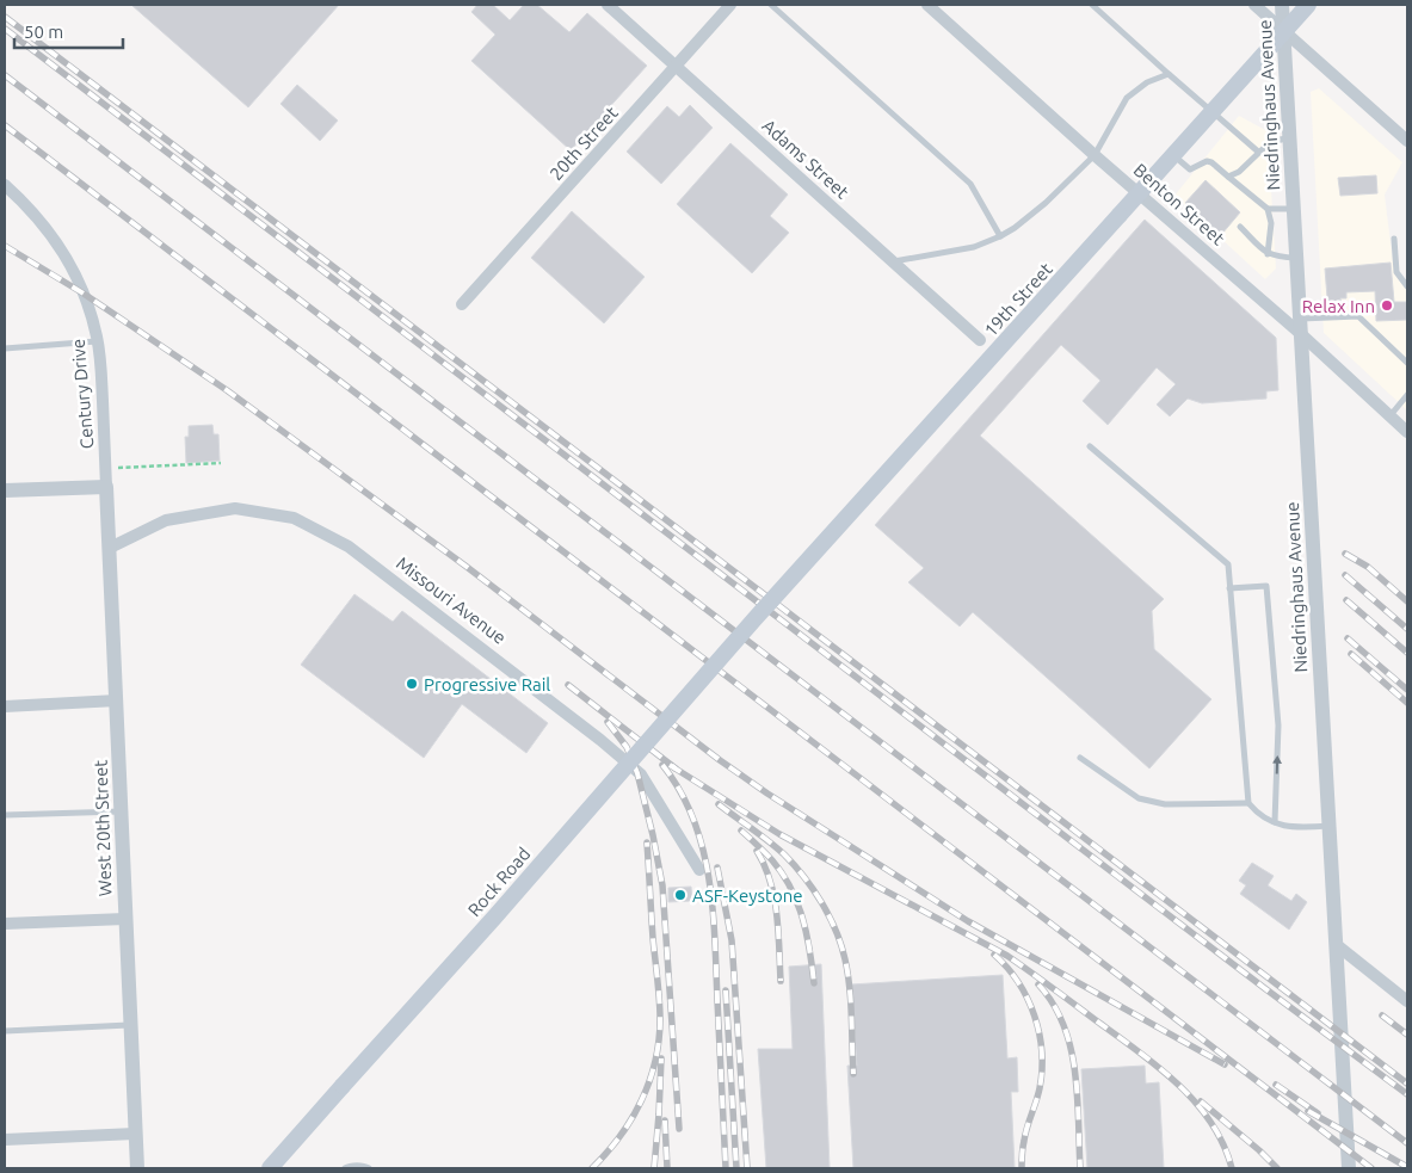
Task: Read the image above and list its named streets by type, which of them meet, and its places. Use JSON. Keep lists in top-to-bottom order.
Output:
{
  "streets": {
    "main road": ["19th Street", "Rock Road"],
    "street": [
      "Niedringhaus Avenue",
      "20th Street",
      "Adams Street",
      "Benton Street",
      "Century Drive",
      "Missouri Avenue",
      "West 20th Street"
    ]
  },
  "crossings": [
    ["Niedringhaus Avenue", "Benton Street"],
    ["Niedringhaus Avenue", "19th Street"],
    ["20th Street", "Adams Street"],
    ["Benton Street", "19th Street"],
    ["19th Street", "Rock Road"],
    ["Century Drive", "West 20th Street"],
    ["Missouri Avenue", "West 20th Street"]
  ],
  "places": ["Relax Inn", "Progressive Rail", "ASF-Keystone"],
  "scale_bar": "50 m"
}
